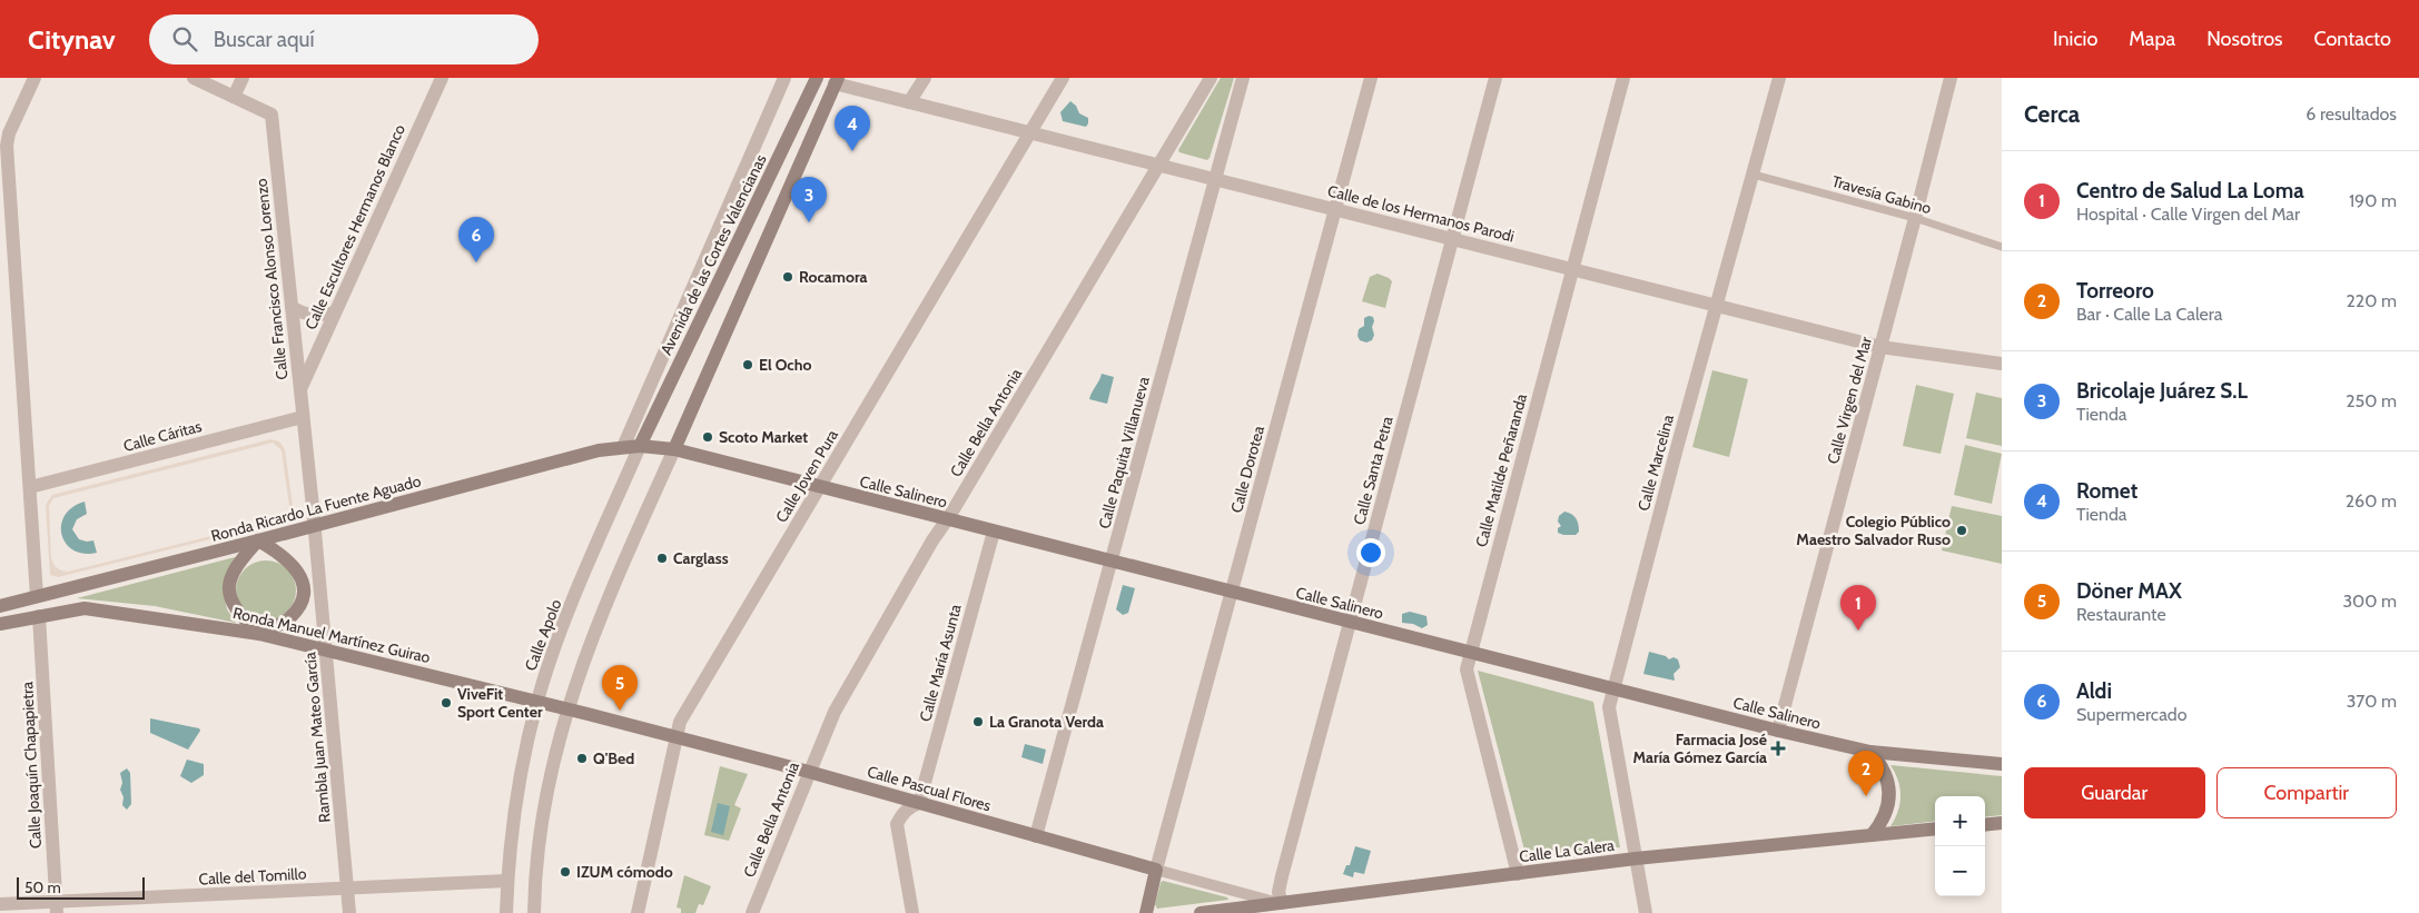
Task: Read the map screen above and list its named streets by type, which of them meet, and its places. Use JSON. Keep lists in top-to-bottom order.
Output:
{
  "streets": {
    "main road": [
      "Avenida de las Cortes Valencianas",
      "Calle Salinero",
      "Ronda Ricardo La Fuente Aguado",
      "Ronda Manuel Martínez Guirao",
      "Calle Pascual Flores",
      "Calle La Calera"
    ],
    "street": [
      "Calle de los Hermanos Parodi",
      "Calle Escultores Hermanos Blanco",
      "Calle Francisco Alonso Lorenzo",
      "Calle Virgen del Mar",
      "Calle Bella Antonia",
      "Calle Cáritas",
      "Calle Paquita Villanueva",
      "Calle Marcelina",
      "Calle Dorotea",
      "Calle Santa Petra",
      "Calle Matilde Peñaranda",
      "Calle Joven Pura",
      "Calle Apolo",
      "Calle María Asunta",
      "Rambla Juan Mateo García",
      "Calle Joaquín Chapapietra",
      "Calle del Tomillo"
    ],
    "lane": ["Travesía Gabino"]
  },
  "crossings": [
    ["Travesía Gabino", "Calle Virgen del Mar"],
    ["Travesía Gabino", "Calle Marcelina"],
    ["Calle de los Hermanos Parodi", "Calle Virgen del Mar"],
    ["Calle de los Hermanos Parodi", "Calle Bella Antonia"],
    ["Calle de los Hermanos Parodi", "Calle Paquita Villanueva"],
    ["Calle de los Hermanos Parodi", "Calle Marcelina"],
    ["Calle de los Hermanos Parodi", "Calle Dorotea"],
    ["Calle de los Hermanos Parodi", "Calle Santa Petra"],
    ["Calle de los Hermanos Parodi", "Calle Matilde Peñaranda"],
    ["Calle de los Hermanos Parodi", "Calle Joven Pura"],
    ["Calle Escultores Hermanos Blanco", "Calle Francisco Alonso Lorenzo"],
    ["Avenida de las Cortes Valencianas", "Ronda Ricardo La Fuente Aguado"],
    ["Avenida de las Cortes Valencianas", "Calle Apolo"],
    ["Calle Francisco Alonso Lorenzo", "Calle Cáritas"],
    ["Calle Francisco Alonso Lorenzo", "Ronda Ricardo La Fuente Aguado"],
    ["Calle Francisco Alonso Lorenzo", "Rambla Juan Mateo García"],
    ["Calle Virgen del Mar", "Calle Salinero"],
    ["Calle Bella Antonia", "Calle Salinero"],
    ["Calle Bella Antonia", "Calle Pascual Flores"],
    ["Calle Paquita Villanueva", "Calle Salinero"],
    ["Calle Paquita Villanueva", "Calle Pascual Flores"],
    ["Calle Marcelina", "Calle Salinero"],
    ["Calle Marcelina", "Calle La Calera"],
    ["Calle Dorotea", "Calle Salinero"],
    ["Calle Dorotea", "Calle Pascual Flores"],
    ["Calle Santa Petra", "Calle Salinero"],
    ["Calle Santa Petra", "Calle Pascual Flores"],
    ["Calle Santa Petra", "Calle La Calera"],
    ["Calle Matilde Peñaranda", "Calle Salinero"],
    ["Calle Matilde Peñaranda", "Calle La Calera"],
    ["Calle Joven Pura", "Calle Salinero"],
    ["Calle Joven Pura", "Calle Pascual Flores"],
    ["Calle Salinero", "Ronda Ricardo La Fuente Aguado"],
    ["Calle Salinero", "Calle María Asunta"],
    ["Ronda Ricardo La Fuente Aguado", "Ronda Manuel Martínez Guirao"],
    ["Ronda Ricardo La Fuente Aguado", "Calle Apolo"],
    ["Ronda Ricardo La Fuente Aguado", "Rambla Juan Mateo García"],
    ["Ronda Manuel Martínez Guirao", "Calle Apolo"],
    ["Ronda Manuel Martínez Guirao", "Rambla Juan Mateo García"],
    ["Ronda Manuel Martínez Guirao", "Calle Joaquín Chapapietra"],
    ["Ronda Manuel Martínez Guirao", "Calle Pascual Flores"],
    ["Calle Apolo", "Calle del Tomillo"],
    ["Calle María Asunta", "Calle Pascual Flores"],
    ["Rambla Juan Mateo García", "Calle del Tomillo"],
    ["Calle Joaquín Chapapietra", "Calle del Tomillo"],
    ["Calle Pascual Flores", "Calle La Calera"]
  ],
  "places": {
    "other": [
      "Rocamora",
      "El Ocho",
      "Scoto Market",
      "Colegio Público Maestro Salvador Ruso",
      "Carglass",
      "ViveFit Sport Center",
      "La Granota Verda",
      "Q'Bed",
      "IZUM cómodo"
    ],
    "health": ["Farmacia José María Gómez García"]
  },
  "scale_bar": "50 m",
  "page": {
    "header": "Citynav",
    "search": "Buscar aquí",
    "nav": [
      "Inicio",
      "Mapa",
      "Nosotros",
      "Contacto"
    ],
    "heading": ["Cerca", "6 resultados"],
    "pins": [
      "4",
      "3",
      "6",
      "1",
      "5",
      "2"
    ],
    "list": [
      {
        "mark": "1",
        "name": "Centro de Salud La Loma",
        "note": "Hospital · Calle Virgen del Mar",
        "value": "190 m"
      },
      {
        "mark": "2",
        "name": "Torreoro",
        "note": "Bar · Calle La Calera",
        "value": "220 m"
      },
      {
        "mark": "3",
        "name": "Bricolaje Juárez S.L",
        "note": "Tienda",
        "value": "250 m"
      },
      {
        "mark": "4",
        "name": "Romet",
        "note": "Tienda",
        "value": "260 m"
      },
      {
        "mark": "5",
        "name": "Döner MAX",
        "note": "Restaurante",
        "value": "300 m"
      },
      {
        "mark": "6",
        "name": "Aldi",
        "note": "Supermercado",
        "value": "370 m"
      }
    ],
    "buttons": ["Guardar", "Compartir"],
    "map_buttons": ["+", "−"],
    "scale": "50 m"
  }
}
